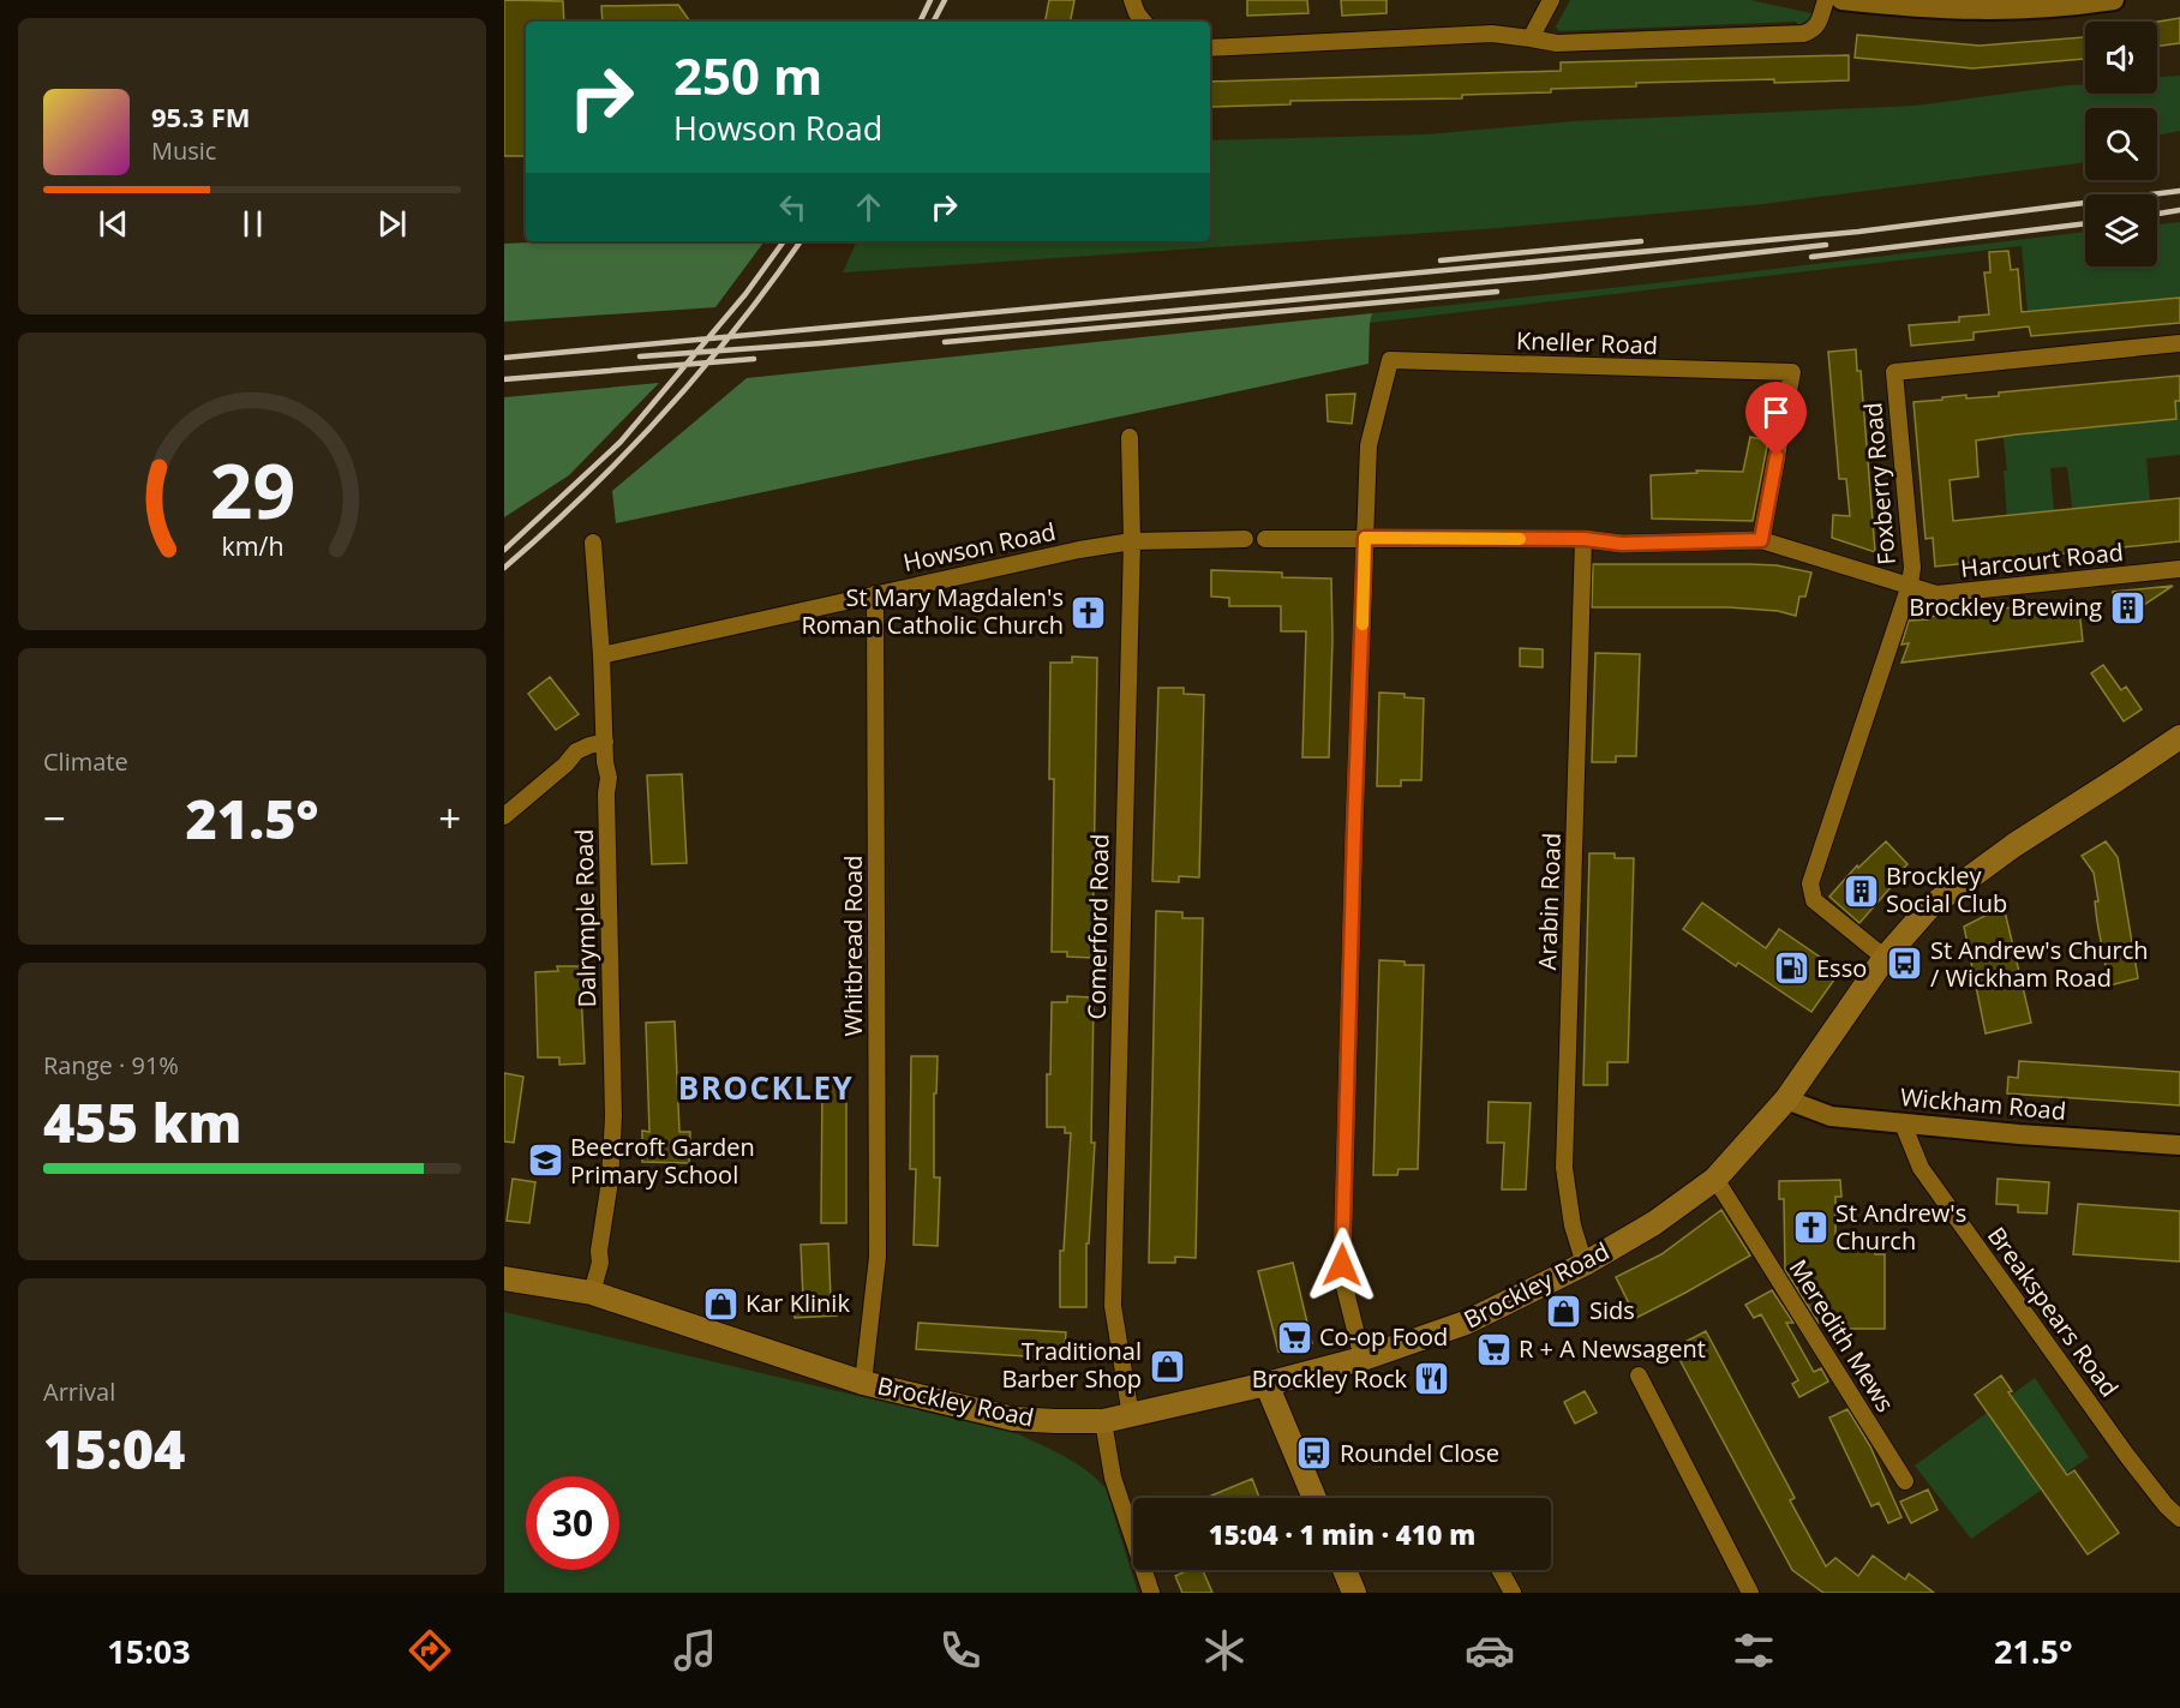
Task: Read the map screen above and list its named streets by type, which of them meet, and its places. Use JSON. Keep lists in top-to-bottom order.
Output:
{
  "streets": {
    "main road": ["Brockley Road"],
    "street": [
      "Kneller Road",
      "Foxberry Road",
      "Howson Road",
      "Harcourt Road",
      "Arabin Road",
      "Dalrymple Road",
      "Comerford Road",
      "Whitbread Road",
      "Wickham Road",
      "Breakspears Road",
      "Meredith Mews"
    ]
  },
  "crossings": [
    ["Foxberry Road", "Harcourt Road"],
    ["Foxberry Road", "Brockley Road"],
    ["Howson Road", "Dalrymple Road"],
    ["Howson Road", "Comerford Road"],
    ["Howson Road", "Whitbread Road"],
    ["Arabin Road", "Brockley Road"],
    ["Dalrymple Road", "Brockley Road"],
    ["Comerford Road", "Brockley Road"],
    ["Whitbread Road", "Brockley Road"],
    ["Wickham Road", "Brockley Road"],
    ["Wickham Road", "Breakspears Road"],
    ["Brockley Road", "Meredith Mews"]
  ],
  "districts": ["BROCKLEY"],
  "places": {
    "building": ["Brockley Brewing", "Brockley Social Club"],
    "church": ["St Mary Magdalen's Roman Catholic Church", "St Andrew's Church"],
    "bus stop": ["St Andrew's Church / Wickham Road", "Roundel Close"],
    "fuel station": ["Esso"],
    "school or university": ["Beecroft Garden Primary School"],
    "shop": ["Kar Klinik", "Sids", "Traditional Barber Shop"],
    "supermarket": ["Co-op Food", "R + A Newsagent"],
    "restaurant": ["Brockley Rock"]
  },
  "page": {
    "turn": ["250 m", "Howson Road"],
    "song": ["95.3 FM", "Music"],
    "tile": [
      "Climate",
      ["Range · 91%", "455 km"],
      ["Arrival", "15:04"]
    ],
    "heat": ["−", "21.5°", "+"],
    "limit": "30",
    "trip": "15:04 · 1 min · 410 m",
    "tabs": ["15:03", "21.5°"],
    "gauge": ["29", "km/h"]
  }
}
